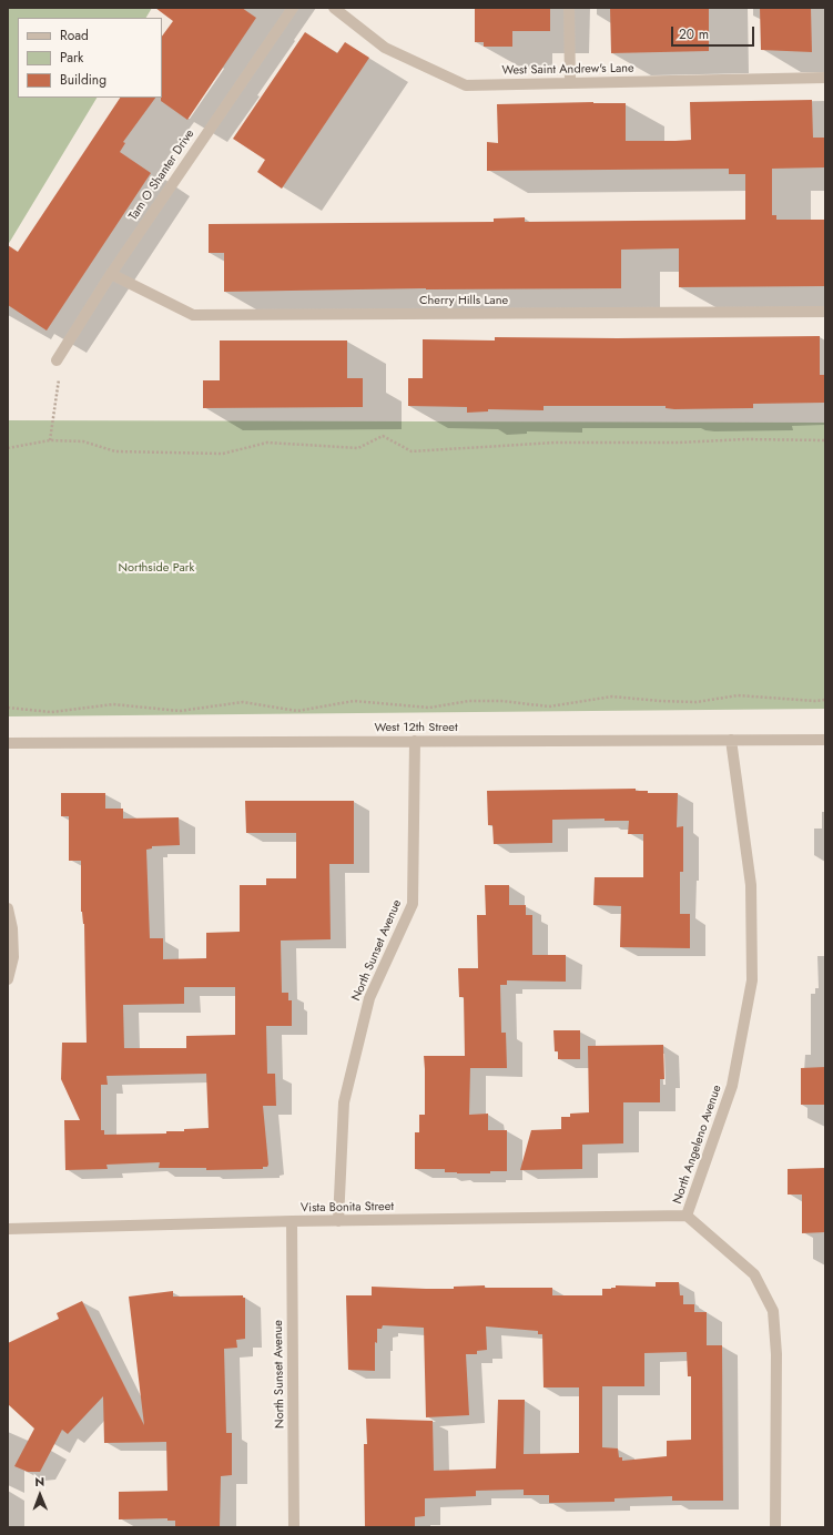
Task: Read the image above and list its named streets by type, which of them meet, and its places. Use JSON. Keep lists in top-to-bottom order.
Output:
{
  "streets": {
    "street": [
      "West Saint Andrew's Lane",
      "Tam O Shanter Drive",
      "Cherry Hills Lane",
      "West 12th Street",
      "North Sunset Avenue",
      "North Angeleno Avenue",
      "Vista Bonita Street"
    ]
  },
  "crossings": [
    ["Tam O Shanter Drive", "Cherry Hills Lane"],
    ["West 12th Street", "North Sunset Avenue"],
    ["West 12th Street", "North Angeleno Avenue"],
    ["North Sunset Avenue", "Vista Bonita Street"],
    ["North Angeleno Avenue", "Vista Bonita Street"]
  ],
  "parks": ["Northside Park"],
  "legend": ["Road", "Park", "Building"],
  "scale_bar": "20 m",
  "north": "top"
}
